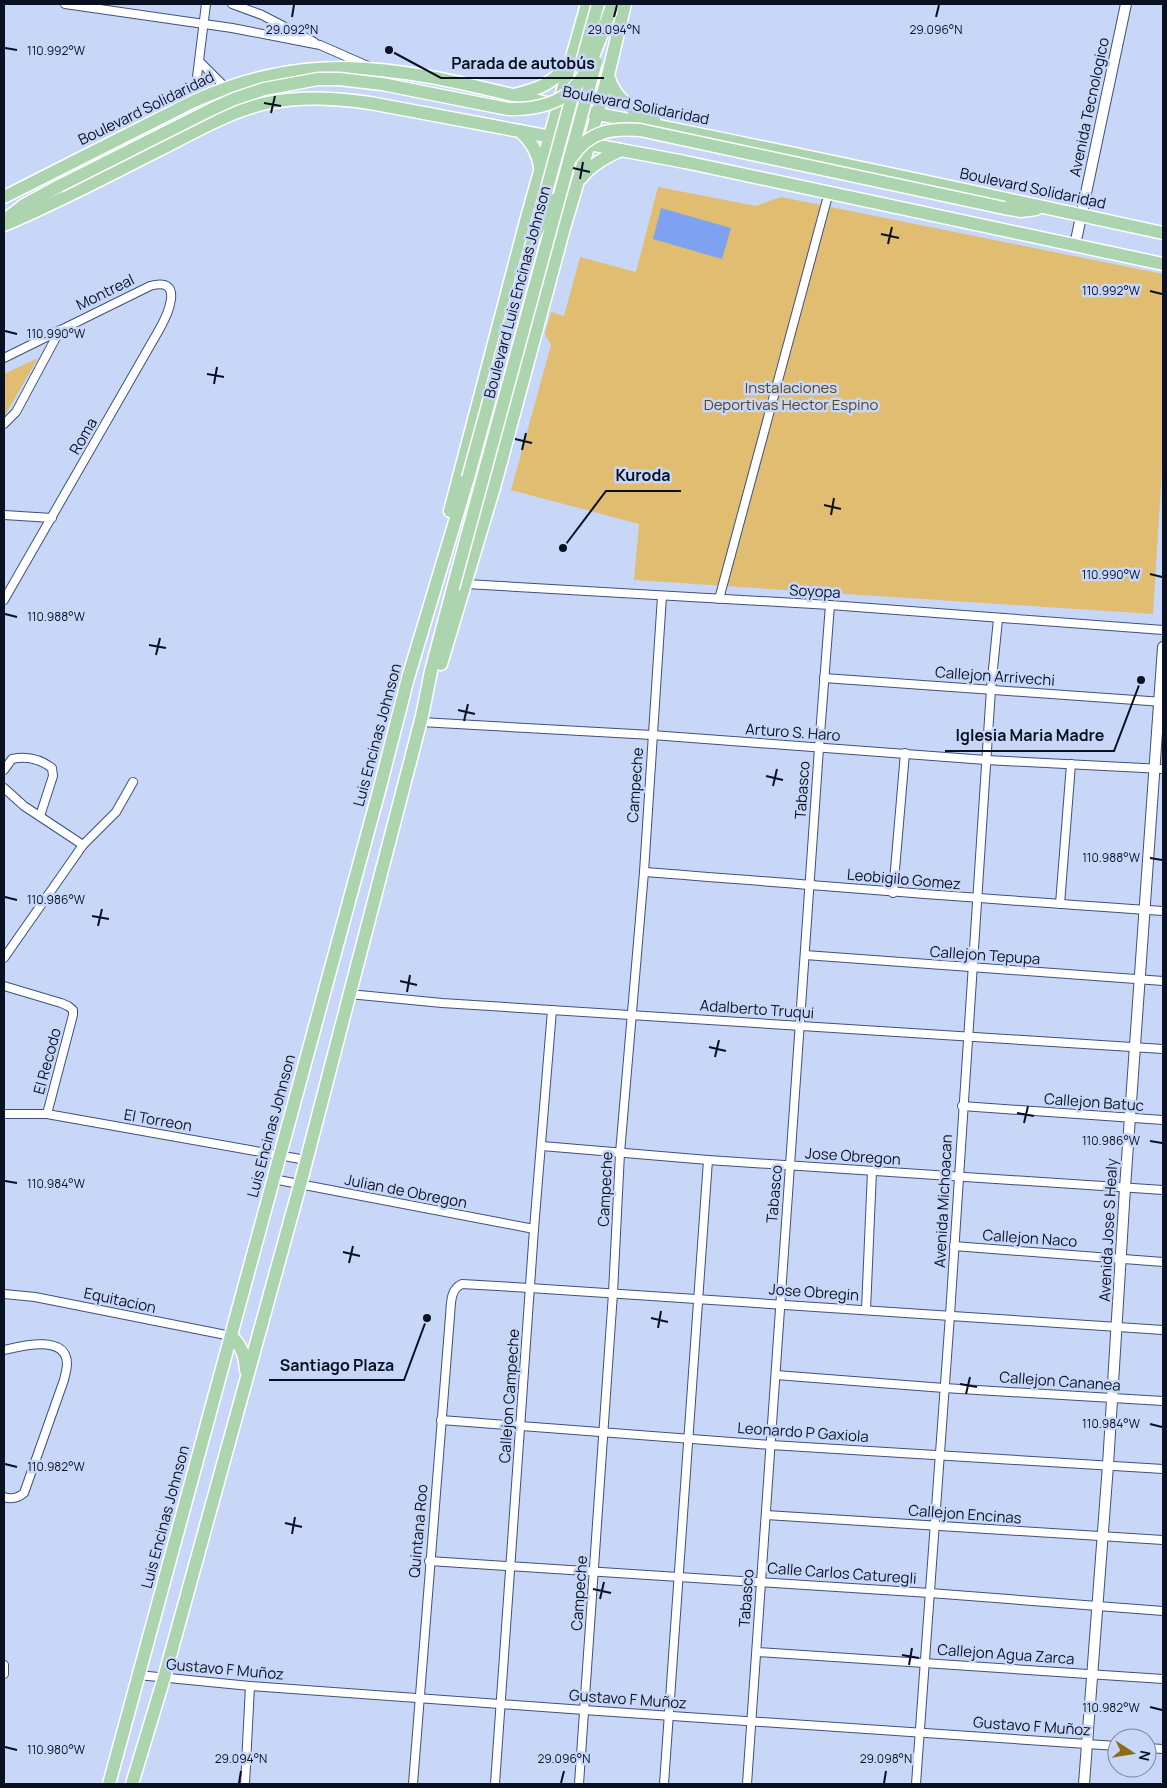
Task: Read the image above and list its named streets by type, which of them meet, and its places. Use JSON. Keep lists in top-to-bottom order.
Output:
{
  "streets": {
    "main road": ["Boulevard Solidaridad", "Boulevard Luis Encinas Johnson", "Luis Encinas Johnson"],
    "street": [
      "Avenida Tecnologico",
      "Montreal",
      "Roma",
      "Soyopa",
      "Callejon Arrivechi",
      "Arturo S. Haro",
      "Campeche",
      "Tabasco",
      "Leobigilo Gomez",
      "Callejon Tepupa",
      "Adalberto Truqui",
      "El Recodo",
      "Callejon Batuc",
      "El Torreon",
      "Jose Obregon",
      "Julian de Obregon",
      "Avenida Michoacan",
      "Avenida Jose S Healy",
      "Callejon Naco",
      "Jose Obregin",
      "Equitacion",
      "Callejon Cananea",
      "Callejon Campeche",
      "Leonardo P Gaxiola",
      "Callejon Encinas",
      "Quintana Roo",
      "Calle Carlos Caturegli",
      "Callejon Agua Zarca",
      "Gustavo F Muñoz"
    ]
  },
  "crossings": [
    ["Boulevard Solidaridad", "Avenida Tecnologico"],
    ["Montreal", "Roma"],
    ["Boulevard Luis Encinas Johnson", "Arturo S. Haro"],
    ["Boulevard Luis Encinas Johnson", "Luis Encinas Johnson"],
    ["Soyopa", "Campeche"],
    ["Soyopa", "Tabasco"],
    ["Soyopa", "Avenida Michoacan"],
    ["Callejon Arrivechi", "Tabasco"],
    ["Callejon Arrivechi", "Avenida Michoacan"],
    ["Callejon Arrivechi", "Avenida Jose S Healy"],
    ["Arturo S. Haro", "Campeche"],
    ["Arturo S. Haro", "Tabasco"],
    ["Arturo S. Haro", "Avenida Michoacan"],
    ["Arturo S. Haro", "Avenida Jose S Healy"],
    ["Luis Encinas Johnson", "El Torreon"],
    ["Luis Encinas Johnson", "Julian de Obregon"],
    ["Luis Encinas Johnson", "Equitacion"],
    ["Luis Encinas Johnson", "Gustavo F Muñoz"],
    ["Campeche", "Leobigilo Gomez"],
    ["Campeche", "Adalberto Truqui"],
    ["Campeche", "Jose Obregon"],
    ["Campeche", "Jose Obregin"],
    ["Campeche", "Leonardo P Gaxiola"],
    ["Campeche", "Calle Carlos Caturegli"],
    ["Campeche", "Gustavo F Muñoz"],
    ["Tabasco", "Leobigilo Gomez"],
    ["Tabasco", "Callejon Tepupa"],
    ["Tabasco", "Adalberto Truqui"],
    ["Tabasco", "Jose Obregon"],
    ["Tabasco", "Jose Obregin"],
    ["Tabasco", "Callejon Cananea"],
    ["Tabasco", "Leonardo P Gaxiola"],
    ["Tabasco", "Callejon Encinas"],
    ["Tabasco", "Calle Carlos Caturegli"],
    ["Tabasco", "Callejon Agua Zarca"],
    ["Tabasco", "Gustavo F Muñoz"],
    ["Leobigilo Gomez", "Avenida Michoacan"],
    ["Leobigilo Gomez", "Avenida Jose S Healy"],
    ["Callejon Tepupa", "Avenida Michoacan"],
    ["Callejon Tepupa", "Avenida Jose S Healy"],
    ["Adalberto Truqui", "Avenida Michoacan"],
    ["Adalberto Truqui", "Avenida Jose S Healy"],
    ["Adalberto Truqui", "Callejon Campeche"],
    ["El Recodo", "El Torreon"],
    ["Callejon Batuc", "Avenida Michoacan"],
    ["Callejon Batuc", "Avenida Jose S Healy"],
    ["Jose Obregon", "Avenida Michoacan"],
    ["Jose Obregon", "Avenida Jose S Healy"],
    ["Jose Obregon", "Callejon Campeche"],
    ["Julian de Obregon", "Callejon Campeche"],
    ["Avenida Michoacan", "Callejon Naco"],
    ["Avenida Michoacan", "Jose Obregin"],
    ["Avenida Michoacan", "Callejon Cananea"],
    ["Avenida Michoacan", "Leonardo P Gaxiola"],
    ["Avenida Michoacan", "Callejon Encinas"],
    ["Avenida Michoacan", "Calle Carlos Caturegli"],
    ["Avenida Michoacan", "Callejon Agua Zarca"],
    ["Avenida Michoacan", "Gustavo F Muñoz"],
    ["Avenida Jose S Healy", "Callejon Naco"],
    ["Avenida Jose S Healy", "Jose Obregin"],
    ["Avenida Jose S Healy", "Callejon Cananea"],
    ["Avenida Jose S Healy", "Leonardo P Gaxiola"],
    ["Avenida Jose S Healy", "Callejon Encinas"],
    ["Avenida Jose S Healy", "Calle Carlos Caturegli"],
    ["Avenida Jose S Healy", "Callejon Agua Zarca"],
    ["Avenida Jose S Healy", "Gustavo F Muñoz"],
    ["Jose Obregin", "Callejon Campeche"],
    ["Jose Obregin", "Quintana Roo"],
    ["Callejon Campeche", "Leonardo P Gaxiola"],
    ["Callejon Campeche", "Calle Carlos Caturegli"],
    ["Callejon Campeche", "Gustavo F Muñoz"],
    ["Leonardo P Gaxiola", "Quintana Roo"],
    ["Quintana Roo", "Calle Carlos Caturegli"],
    ["Quintana Roo", "Gustavo F Muñoz"]
  ],
  "parks": ["Instalaciones Deportivas Hector Espino"],
  "places": [
    "Parada de autobús",
    "Kuroda",
    "Iglesia Maria Madre",
    "Santiago Plaza"
  ],
  "north": "right",
  "coordinates": [
    "29.092°N",
    "29.094°N",
    "29.096°N",
    "110.992°W",
    "110.990°W",
    "110.988°W",
    "110.986°W",
    "110.984°W",
    "110.982°W",
    "110.980°W",
    "29.098°N"
  ]
}
